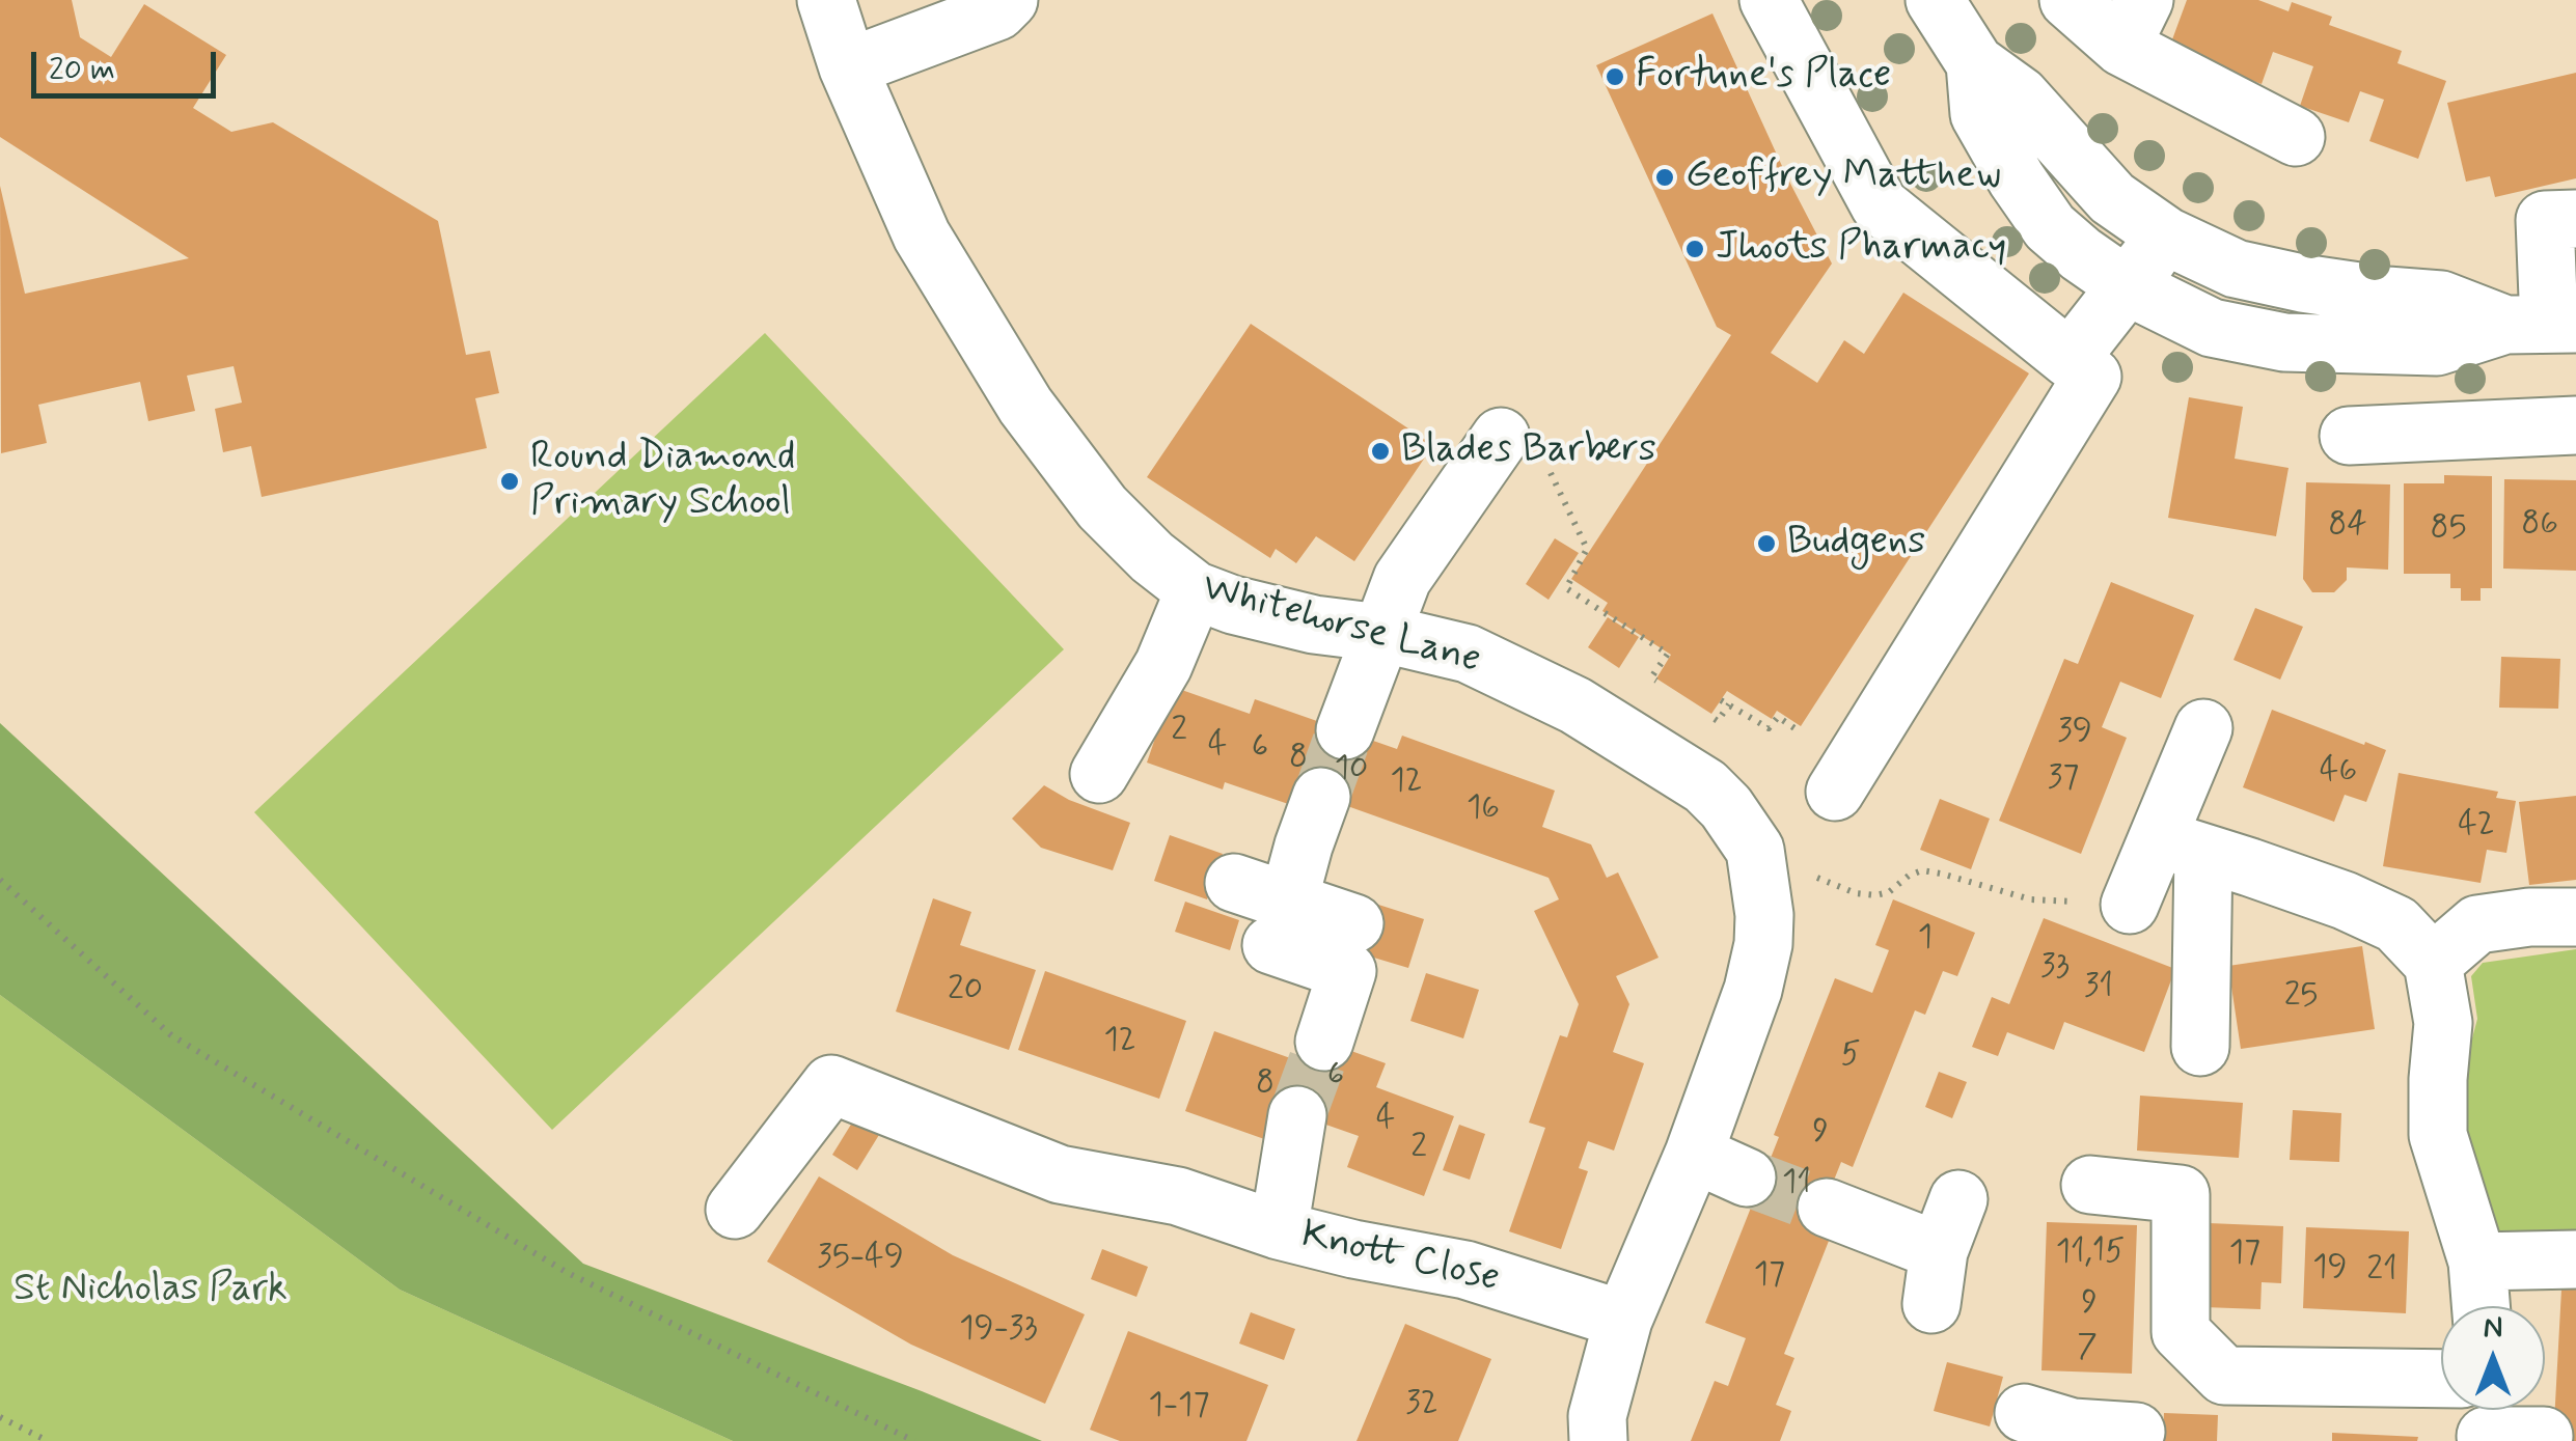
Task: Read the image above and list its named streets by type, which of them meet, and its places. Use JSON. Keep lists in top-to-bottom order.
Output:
{
  "streets": {
    "street": ["Whitehorse Lane", "Knott Close"]
  },
  "crossings": [
    ["Whitehorse Lane", "Knott Close"]
  ],
  "parks": ["St Nicholas Park"],
  "places": [
    "Fortune's Place",
    "Geoffrey Matthew",
    "Jhoots Pharmacy",
    "Blades Barbers",
    "Round Diamond Primary School",
    "Budgens"
  ],
  "house_numbers": [
    "86",
    "84",
    "85",
    "2",
    "39",
    "4",
    "6",
    "8",
    "10",
    "46",
    "37",
    "12",
    "16",
    "42",
    "1",
    "33",
    "31",
    "20",
    "25",
    "12",
    "5",
    "6",
    "8",
    "4",
    "9",
    "2",
    "11",
    "11,15",
    "17",
    "35-49",
    "19",
    "21",
    "17",
    "9",
    "19-33",
    "7",
    "32",
    "1-17"
  ],
  "scale_bar": "20 m",
  "north": "top"
}
